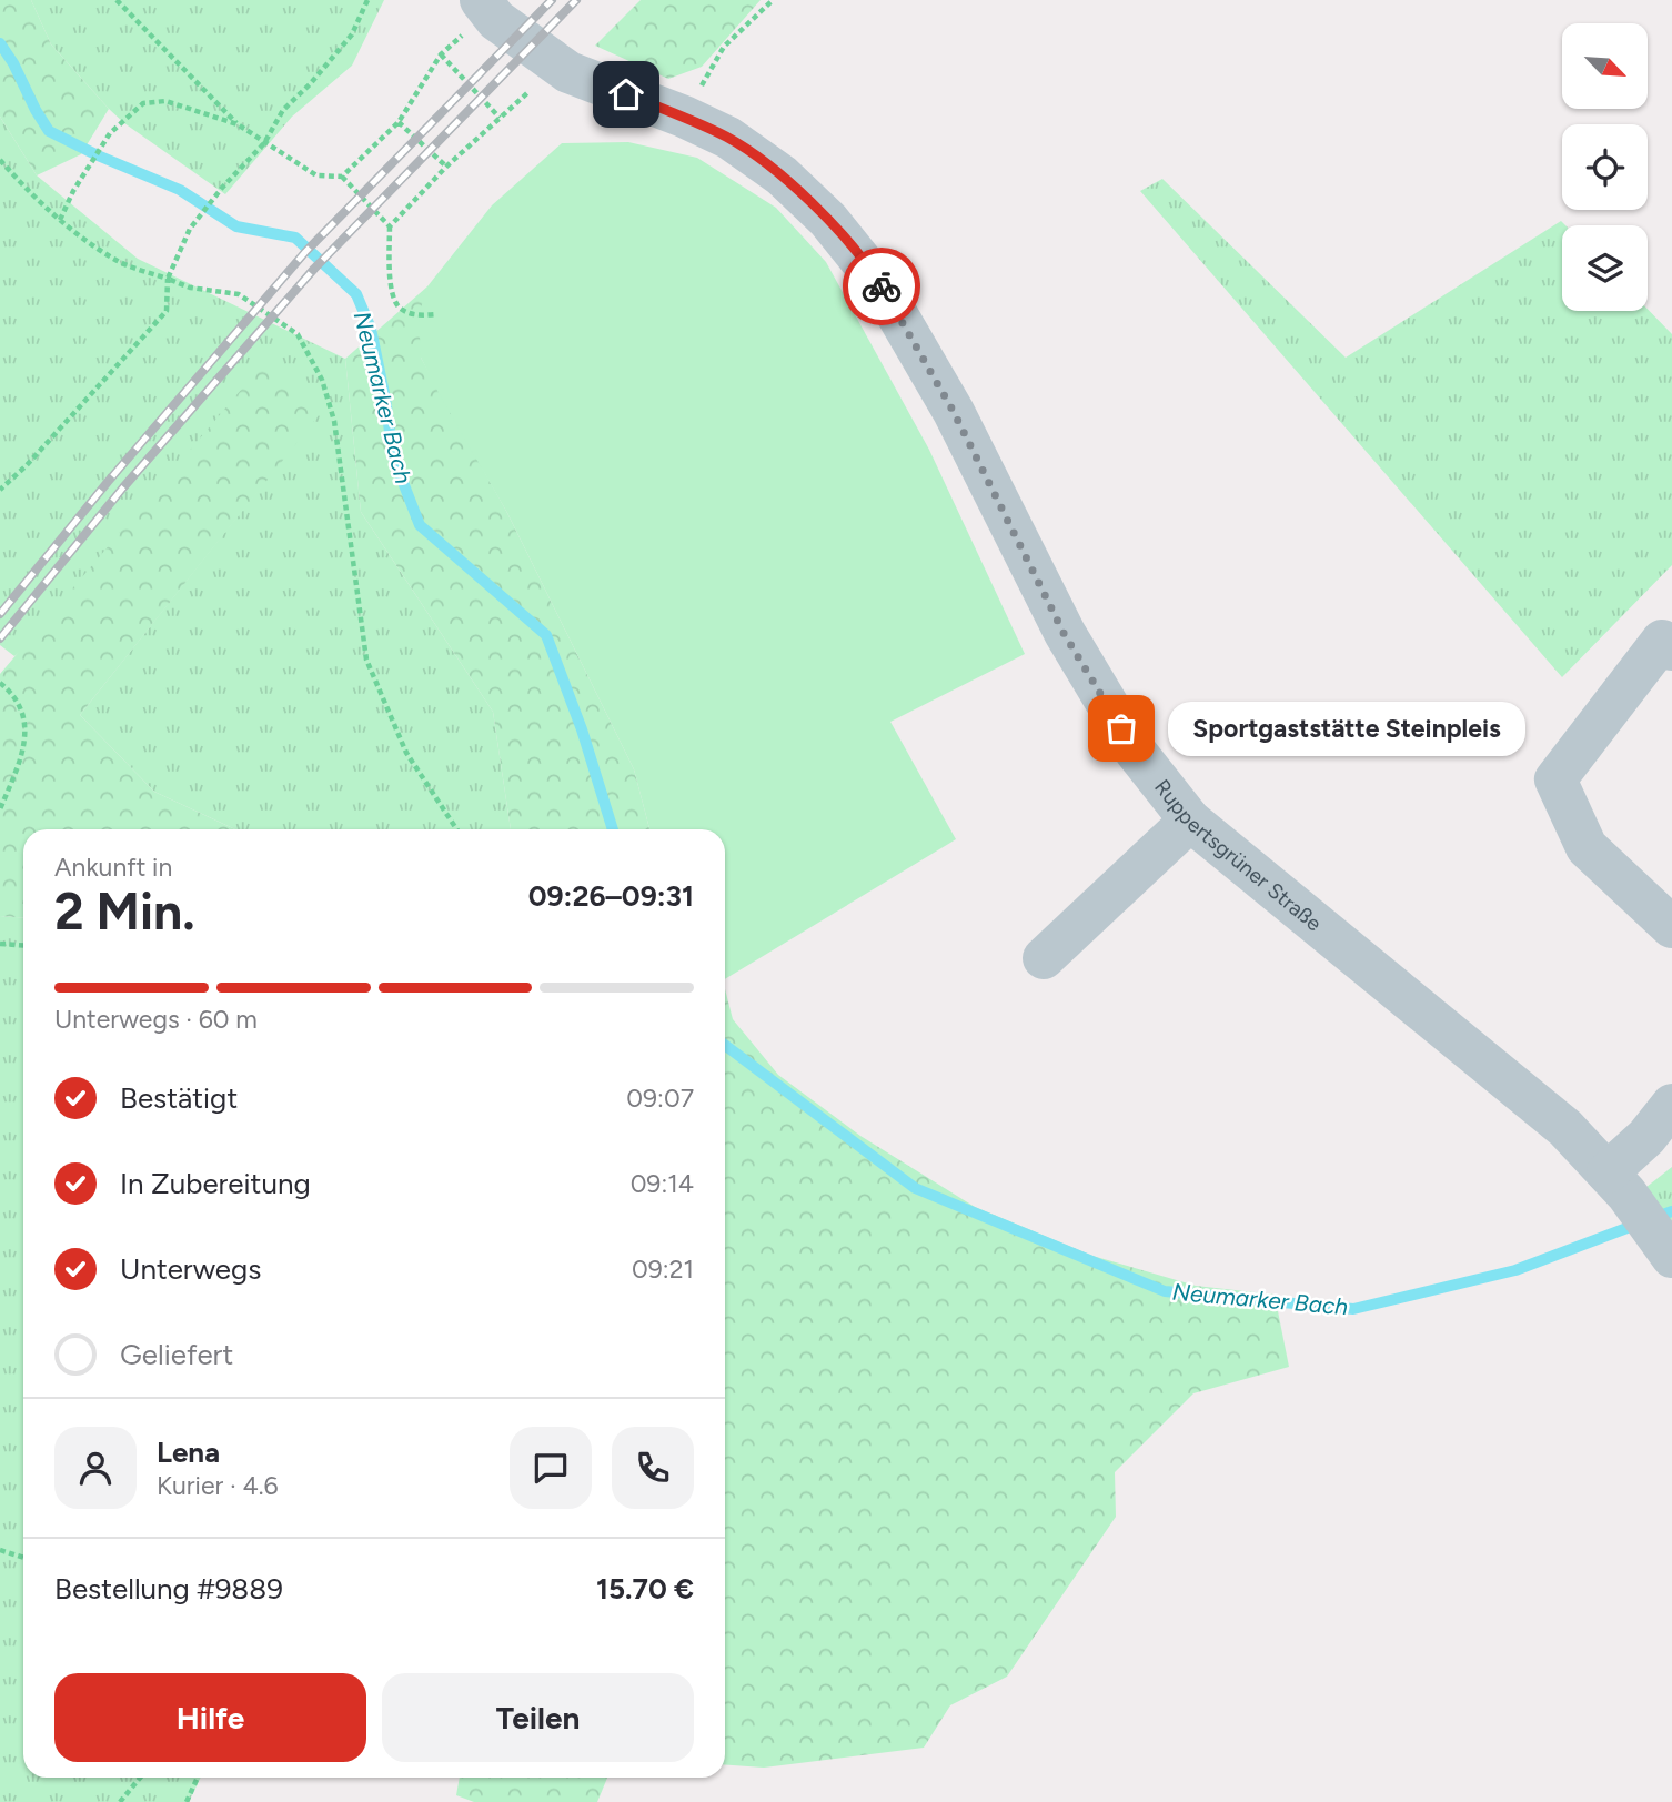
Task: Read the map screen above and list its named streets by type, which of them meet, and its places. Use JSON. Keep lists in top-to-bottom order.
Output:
{
  "streets": {
    "street": ["Ruppertsgrüner Straße"]
  },
  "water": ["Neumarker Bach"],
  "places": ["Sportgaststätte Steinpleis"],
  "north": "bottom right",
  "page": {
    "bubble": "Sportgaststätte Steinpleis",
    "heading": ["2 Min.", "Ankunft in", "09:26–09:31"],
    "panel": [
      "Lena",
      "Kurier · 4.6",
      "Bestellung #9889",
      "15.70 €"
    ],
    "bar": "Unterwegs · 60 m",
    "list": [
      ["Bestätigt", "09:07"],
      ["In Zubereitung", "09:14"],
      ["Unterwegs", "09:21"],
      "Geliefert"
    ],
    "buttons": ["Hilfe", "Teilen"]
  }
}
